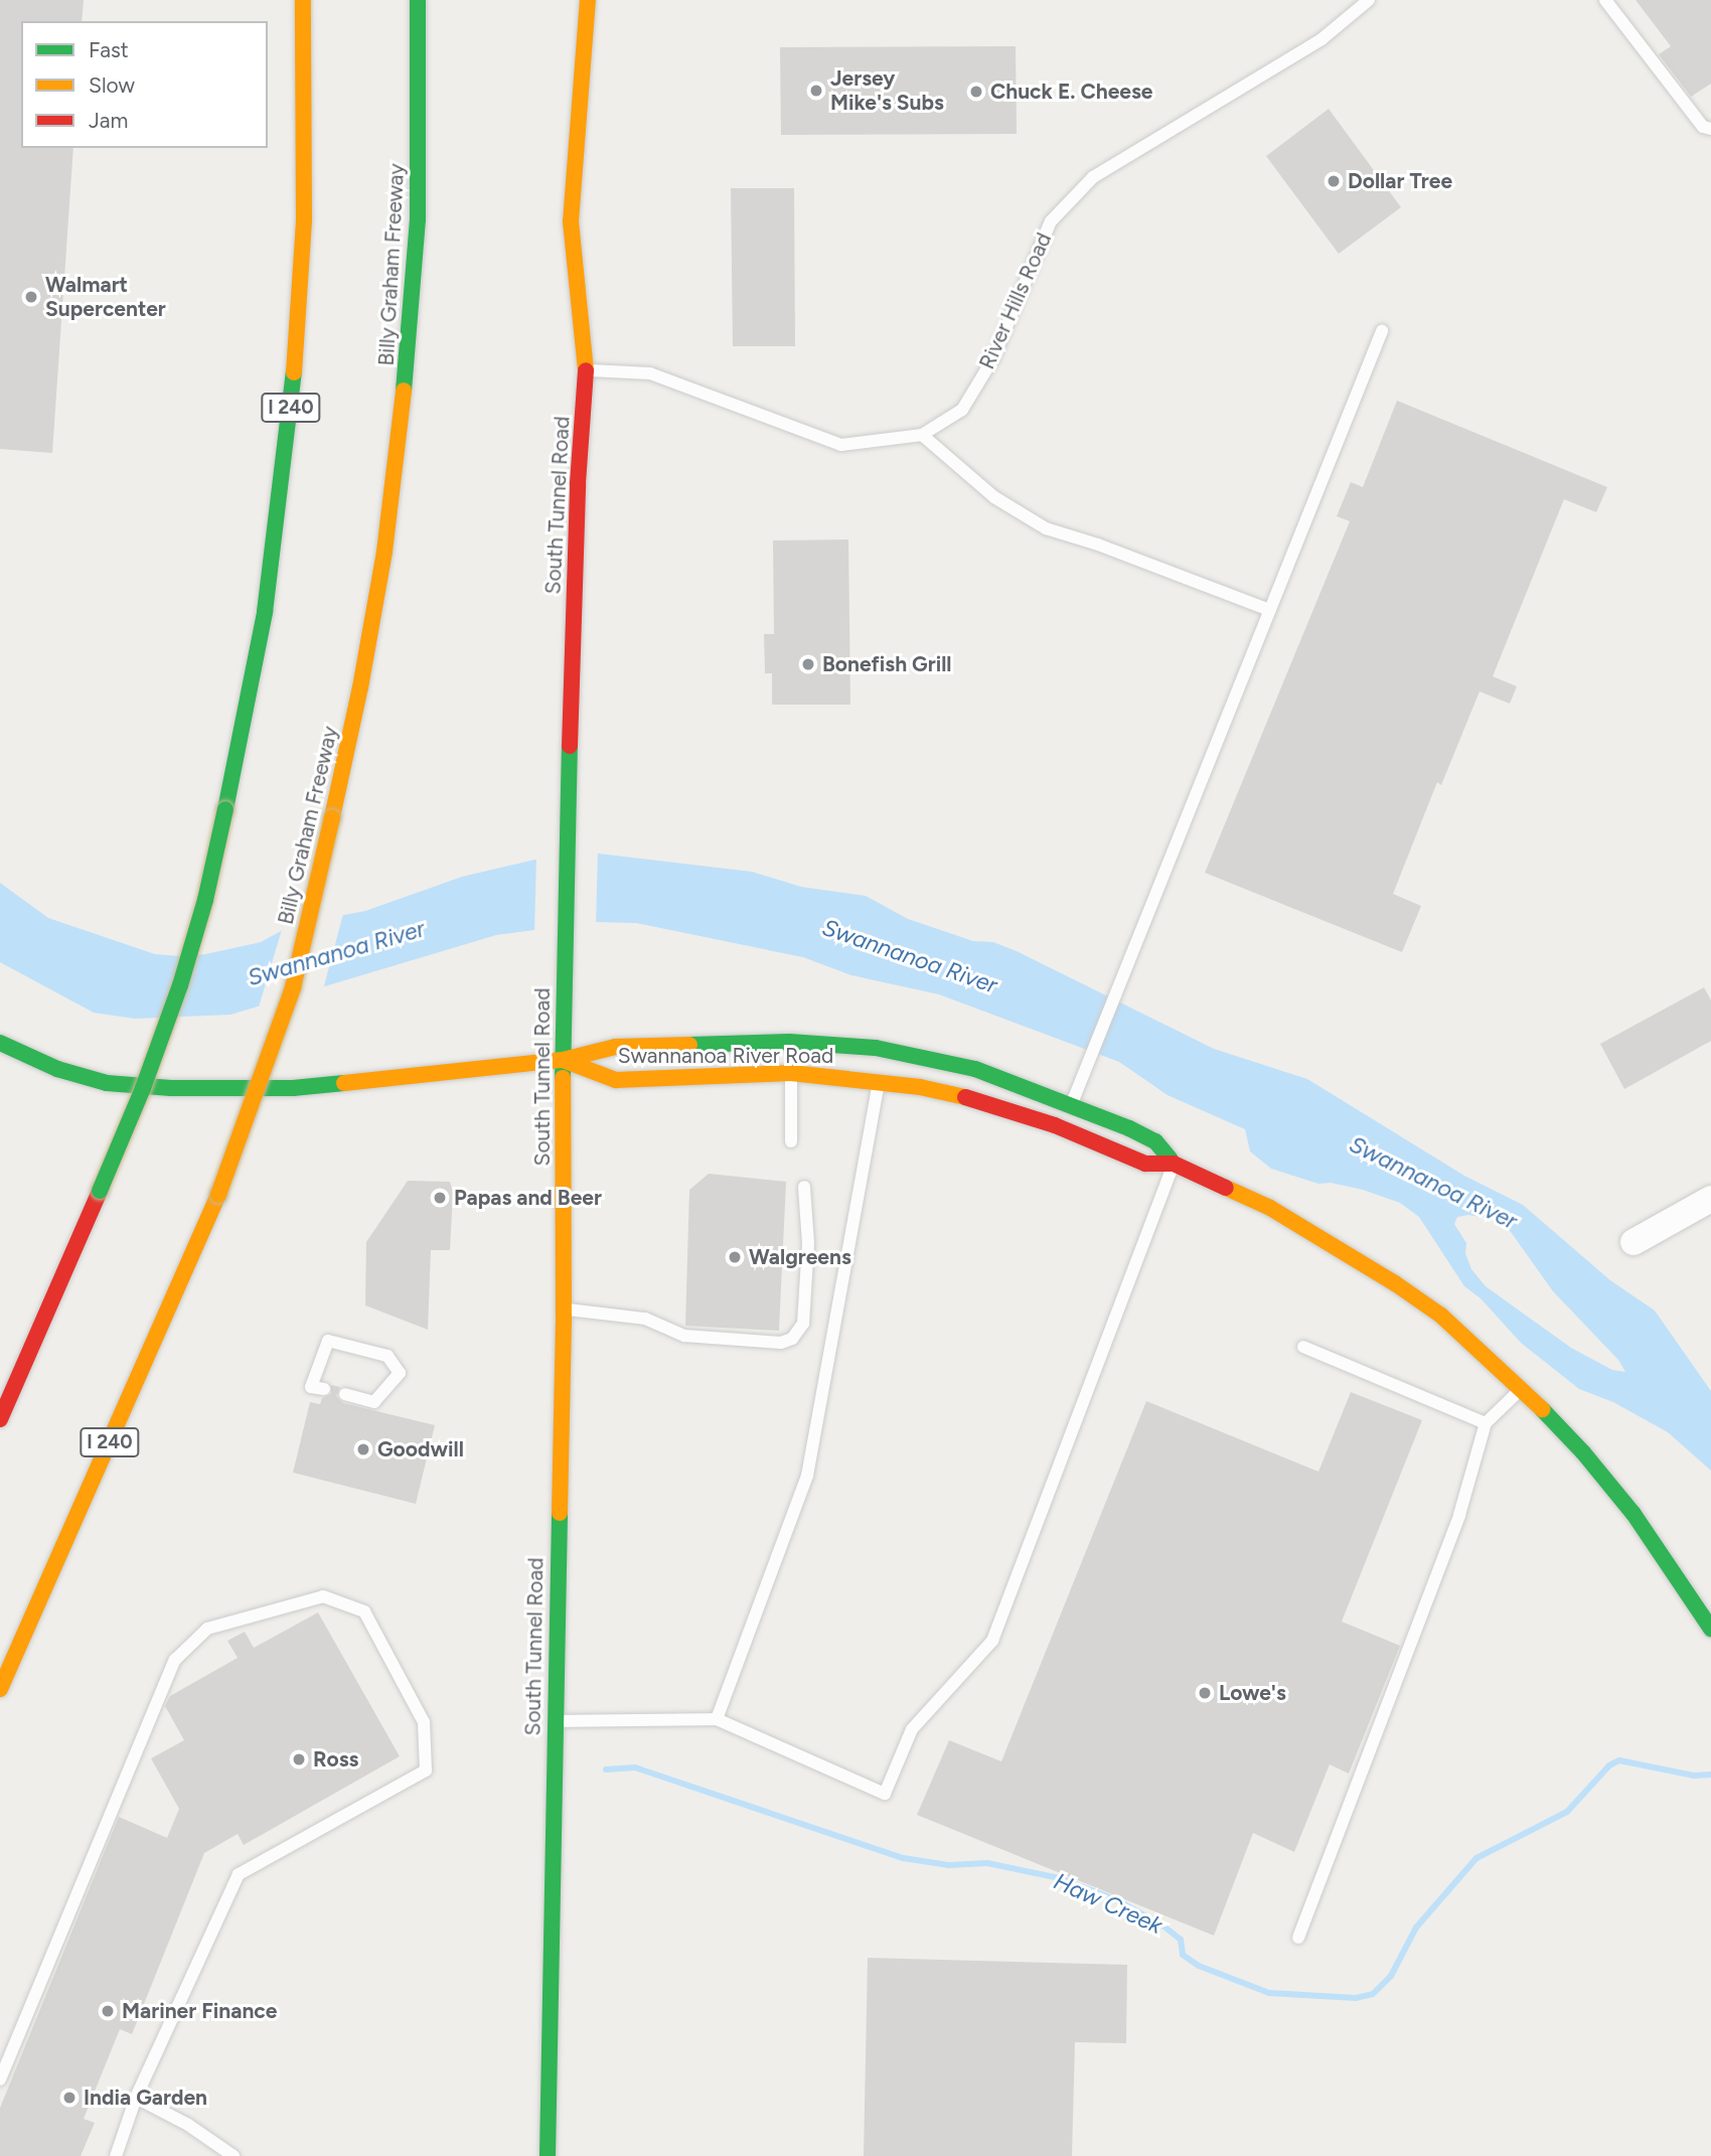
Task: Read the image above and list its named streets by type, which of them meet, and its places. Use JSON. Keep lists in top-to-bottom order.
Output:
{
  "streets": {
    "main road": [
      "Billy Graham Freeway",
      "I 240",
      "South Tunnel Road",
      "Swannanoa River Road"
    ],
    "lane": ["River Hills Road"]
  },
  "crossings": [
    ["River Hills Road", "South Tunnel Road"],
    ["South Tunnel Road", "Swannanoa River Road"]
  ],
  "water": ["Swannanoa River", "Haw Creek"],
  "places": [
    "Jersey Mike's Subs",
    "Chuck E. Cheese",
    "Dollar Tree",
    "Walmart Supercenter",
    "Bonefish Grill",
    "Papas and Beer",
    "Walgreens",
    "Goodwill",
    "Lowe's",
    "Ross",
    "Mariner Finance",
    "India Garden"
  ],
  "legend": ["Fast", "Slow", "Jam"]
}
